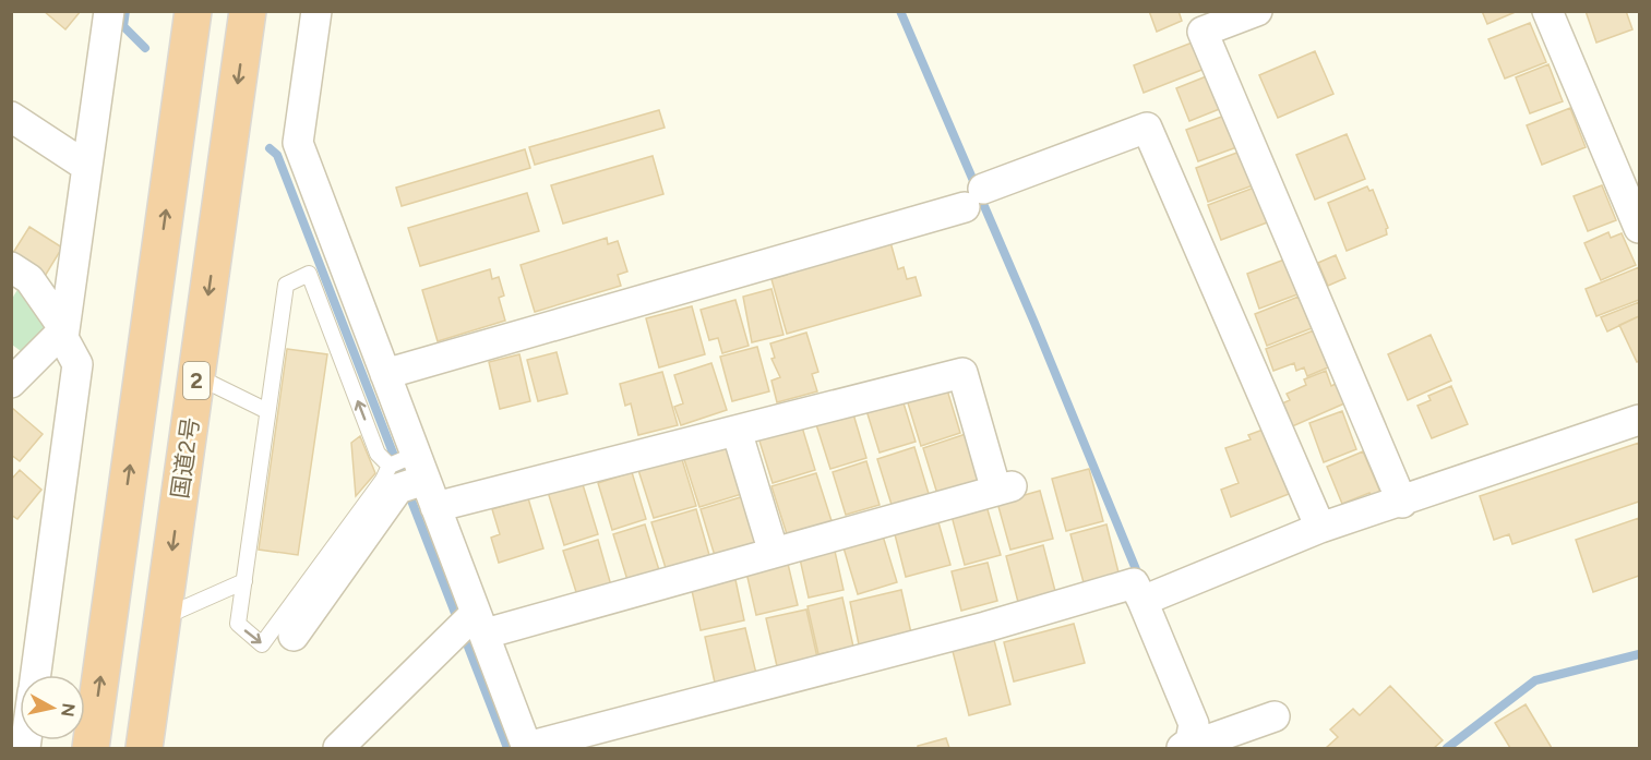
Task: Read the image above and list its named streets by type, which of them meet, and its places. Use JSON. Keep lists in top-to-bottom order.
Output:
{
  "streets": {
    "highway": ["2", "国道2号"]
  },
  "north": "right"
}
